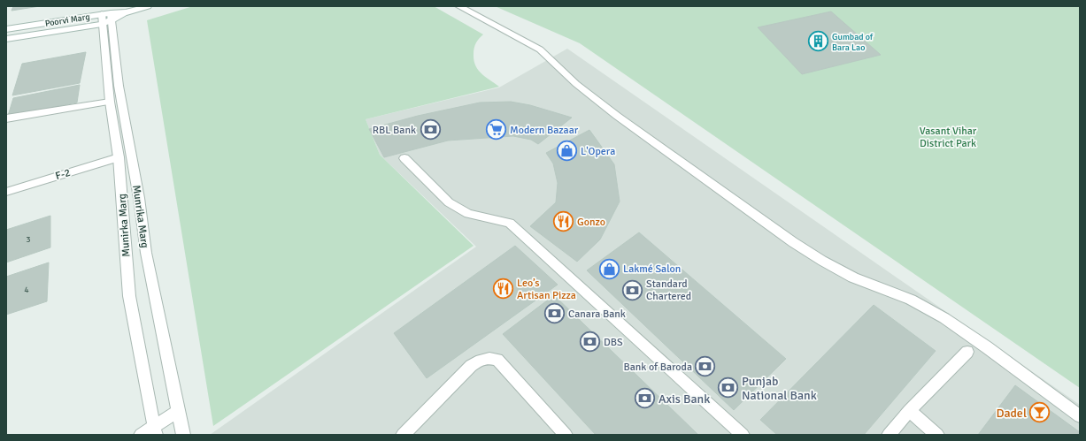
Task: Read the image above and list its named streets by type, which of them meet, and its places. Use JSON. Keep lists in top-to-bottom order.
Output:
{
  "streets": {
    "street": [
      "Poorvi Marg",
      "F-2",
      "Munrika Marg",
      "Munirka Marg"
    ]
  },
  "crossings": [
    ["Poorvi Marg", "Munrika Marg"],
    ["Poorvi Marg", "Munirka Marg"],
    ["F-2", "Munirka Marg"],
    ["Munrika Marg", "Munirka Marg"]
  ],
  "parks": ["Vasant Vihar District Park"],
  "places": {
    "building": ["Gumbad of Bara Lao"],
    "bank": [
      "RBL Bank",
      "Standard Chartered",
      "Canara Bank",
      "DBS",
      "Bank of Baroda",
      "Punjab National Bank",
      "Axis Bank"
    ],
    "supermarket": ["Modern Bazaar"],
    "shop": ["L'Opera", "Lakmé Salon"],
    "restaurant": ["Gonzo", "Leo’s Artisan Pizza"],
    "bar": ["Dadel"]
  },
  "house_numbers": ["3", "4"]
}
